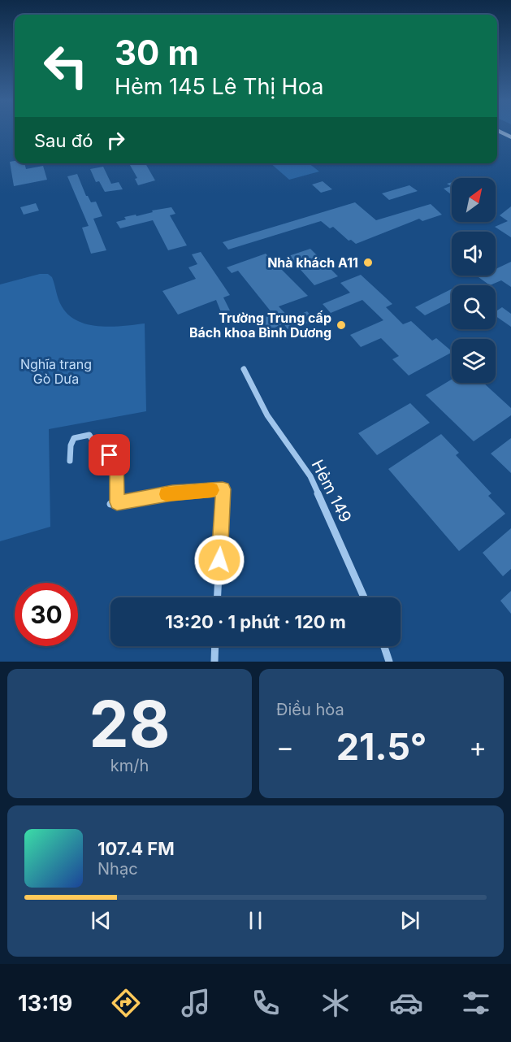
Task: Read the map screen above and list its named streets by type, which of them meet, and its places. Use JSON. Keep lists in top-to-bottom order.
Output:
{
  "streets": {
    "street": ["Hẻm 149"]
  },
  "parks": ["Nghĩa trang Gò Dưa"],
  "places": ["Nhà khách A11", "Trường Trung cấp Bách khoa Bình Dương"],
  "north": "top right",
  "page": {
    "turn": ["30 m", "Hẻm 145 Lê Thị Hoa"],
    "then": "Sau đó",
    "limit": "30",
    "trip": "13:20 · 1 phút · 120 m",
    "tile": [
      ["28", "km/h"],
      "Điều hòa"
    ],
    "heat": ["−", "21.5°", "+"],
    "song": ["107.4 FM", "Nhạc"],
    "tabs": "13:19"
  }
}
